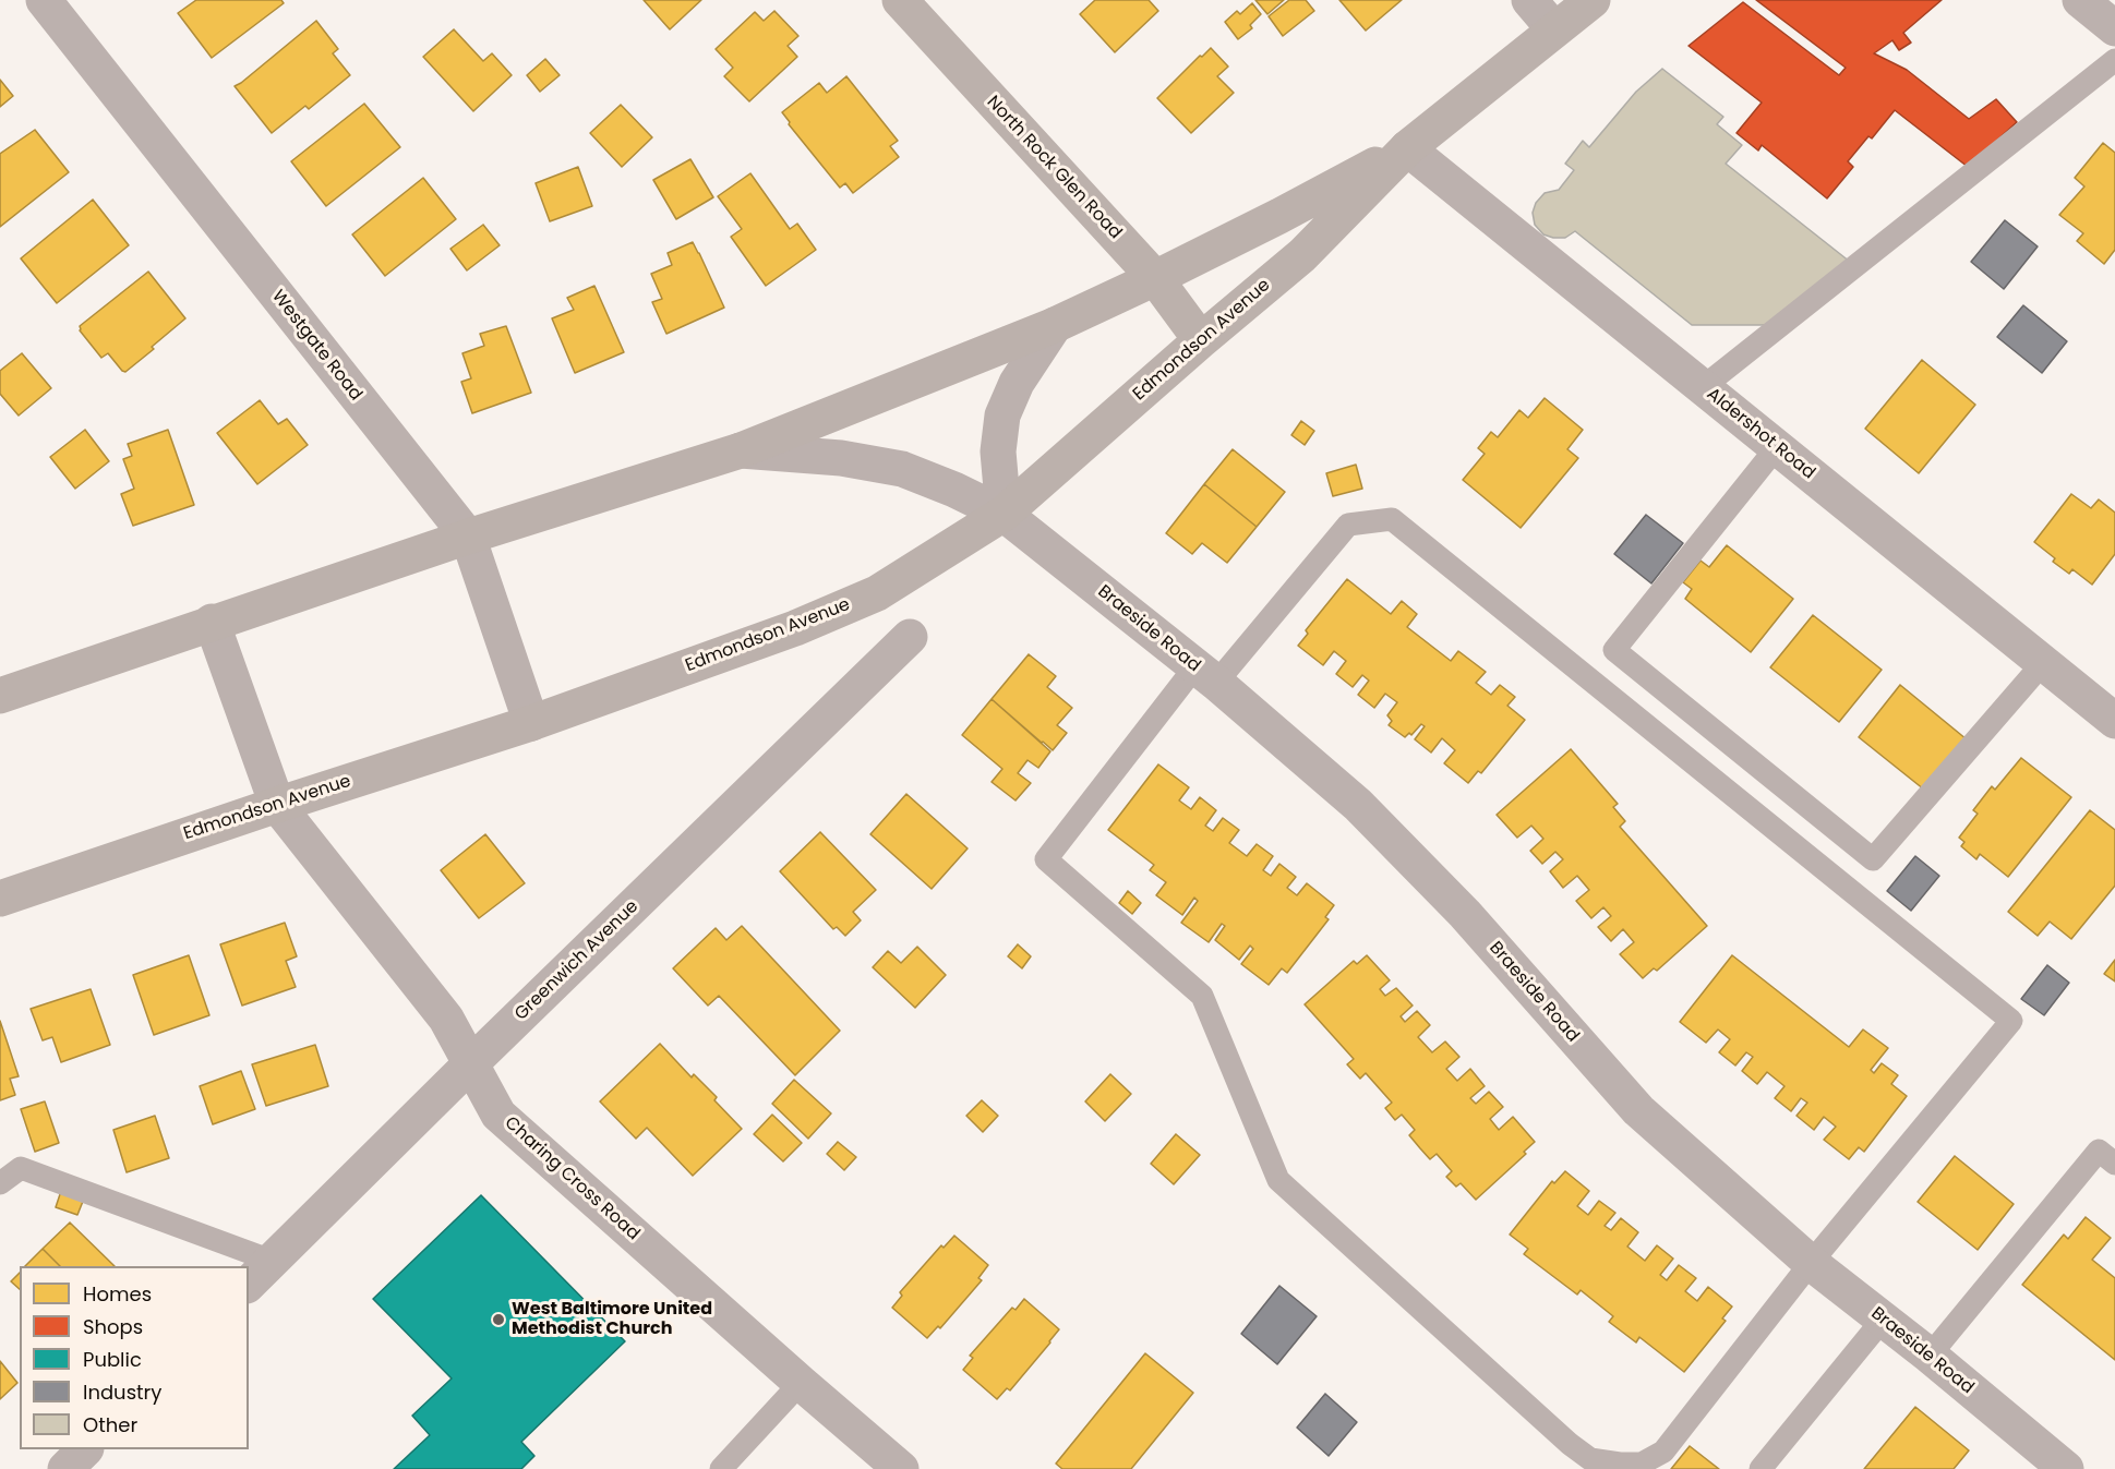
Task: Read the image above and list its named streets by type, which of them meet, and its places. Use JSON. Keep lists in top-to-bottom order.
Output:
{
  "streets": {
    "main road": ["North Rock Glen Road", "Edmondson Avenue"],
    "street": [
      "Westgate Road",
      "Aldershot Road",
      "Braeside Road",
      "Greenwich Avenue",
      "Charing Cross Road"
    ]
  },
  "crossings": [
    ["North Rock Glen Road", "Edmondson Avenue"],
    ["Edmondson Avenue", "Westgate Road"],
    ["Edmondson Avenue", "Aldershot Road"],
    ["Edmondson Avenue", "Braeside Road"],
    ["Edmondson Avenue", "Charing Cross Road"],
    ["Greenwich Avenue", "Charing Cross Road"]
  ],
  "places": ["West Baltimore United Methodist Church"],
  "legend": [
    "Homes",
    "Shops",
    "Public",
    "Industry",
    "Other"
  ]
}
